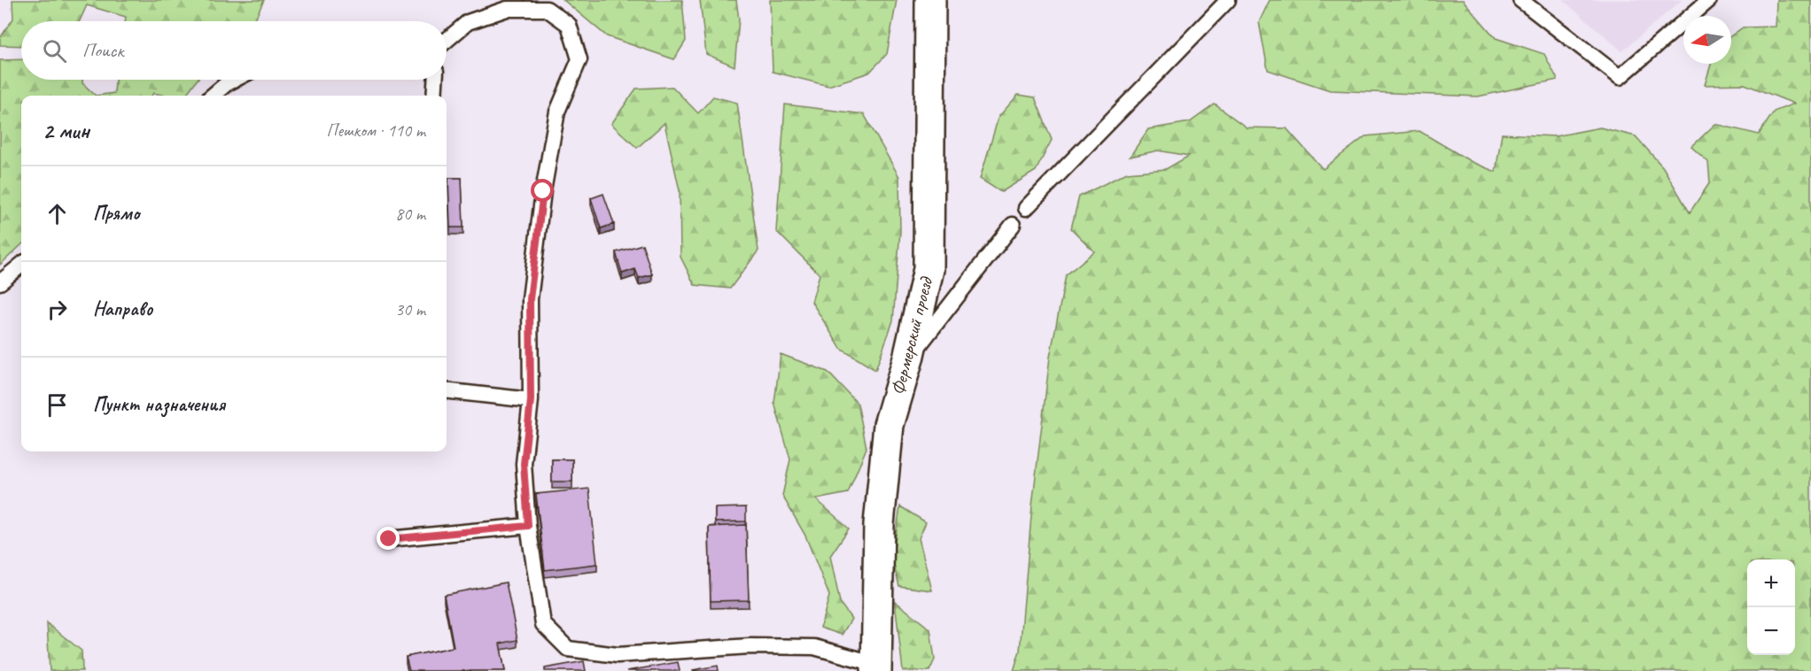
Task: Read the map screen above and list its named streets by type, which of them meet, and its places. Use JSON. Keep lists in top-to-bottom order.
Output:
{
  "streets": {
    "street": ["Фермерский проезд"]
  },
  "north": "left",
  "page": {
    "search": "Поиск",
    "heading": ["2 мин", "Пешком · 110 m"],
    "list": [
      ["Прямо", "80 m"],
      ["Направо", "30 m"],
      "Пункт назначения"
    ],
    "map_buttons": ["+", "−"]
  }
}
